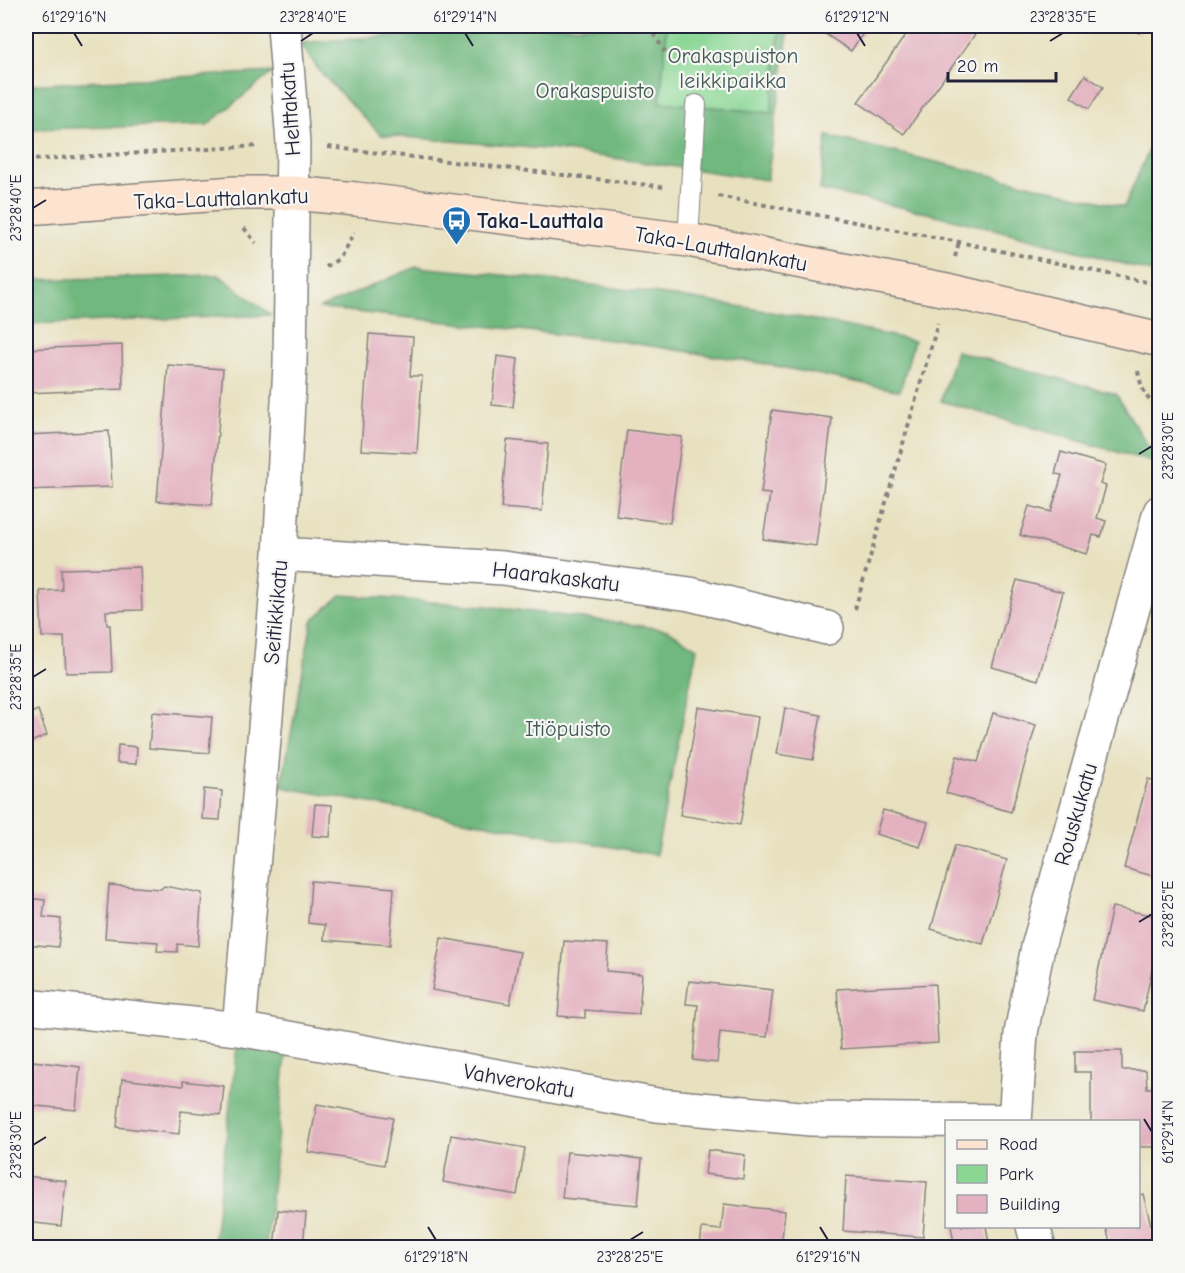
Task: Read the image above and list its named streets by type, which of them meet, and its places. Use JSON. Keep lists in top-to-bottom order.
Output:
{
  "streets": {
    "main road": ["Taka-Lauttalankatu"],
    "street": [
      "Helttakatu",
      "Haarakaskatu",
      "Seitikkikatu",
      "Rouskukatu",
      "Vahverokatu"
    ]
  },
  "crossings": [
    ["Helttakatu", "Taka-Lauttalankatu"],
    ["Helttakatu", "Seitikkikatu"],
    ["Taka-Lauttalankatu", "Seitikkikatu"],
    ["Haarakaskatu", "Seitikkikatu"],
    ["Seitikkikatu", "Vahverokatu"]
  ],
  "parks": ["Orakaspuiston leikkipaikka", "Orakaspuisto", "Itiöpuisto"],
  "places": {
    "bus stop": ["Taka-Lauttala"]
  },
  "legend": ["Road", "Park", "Building"],
  "scale_bar": "20 m",
  "coordinates": [
    "61°29'16\"N",
    "23°28'40\"E",
    "61°29'14\"N",
    "61°29'12\"N",
    "23°28'35\"E",
    "23°28'30\"E",
    "23°28'25\"E",
    "61°29'18\"N"
  ]
}
